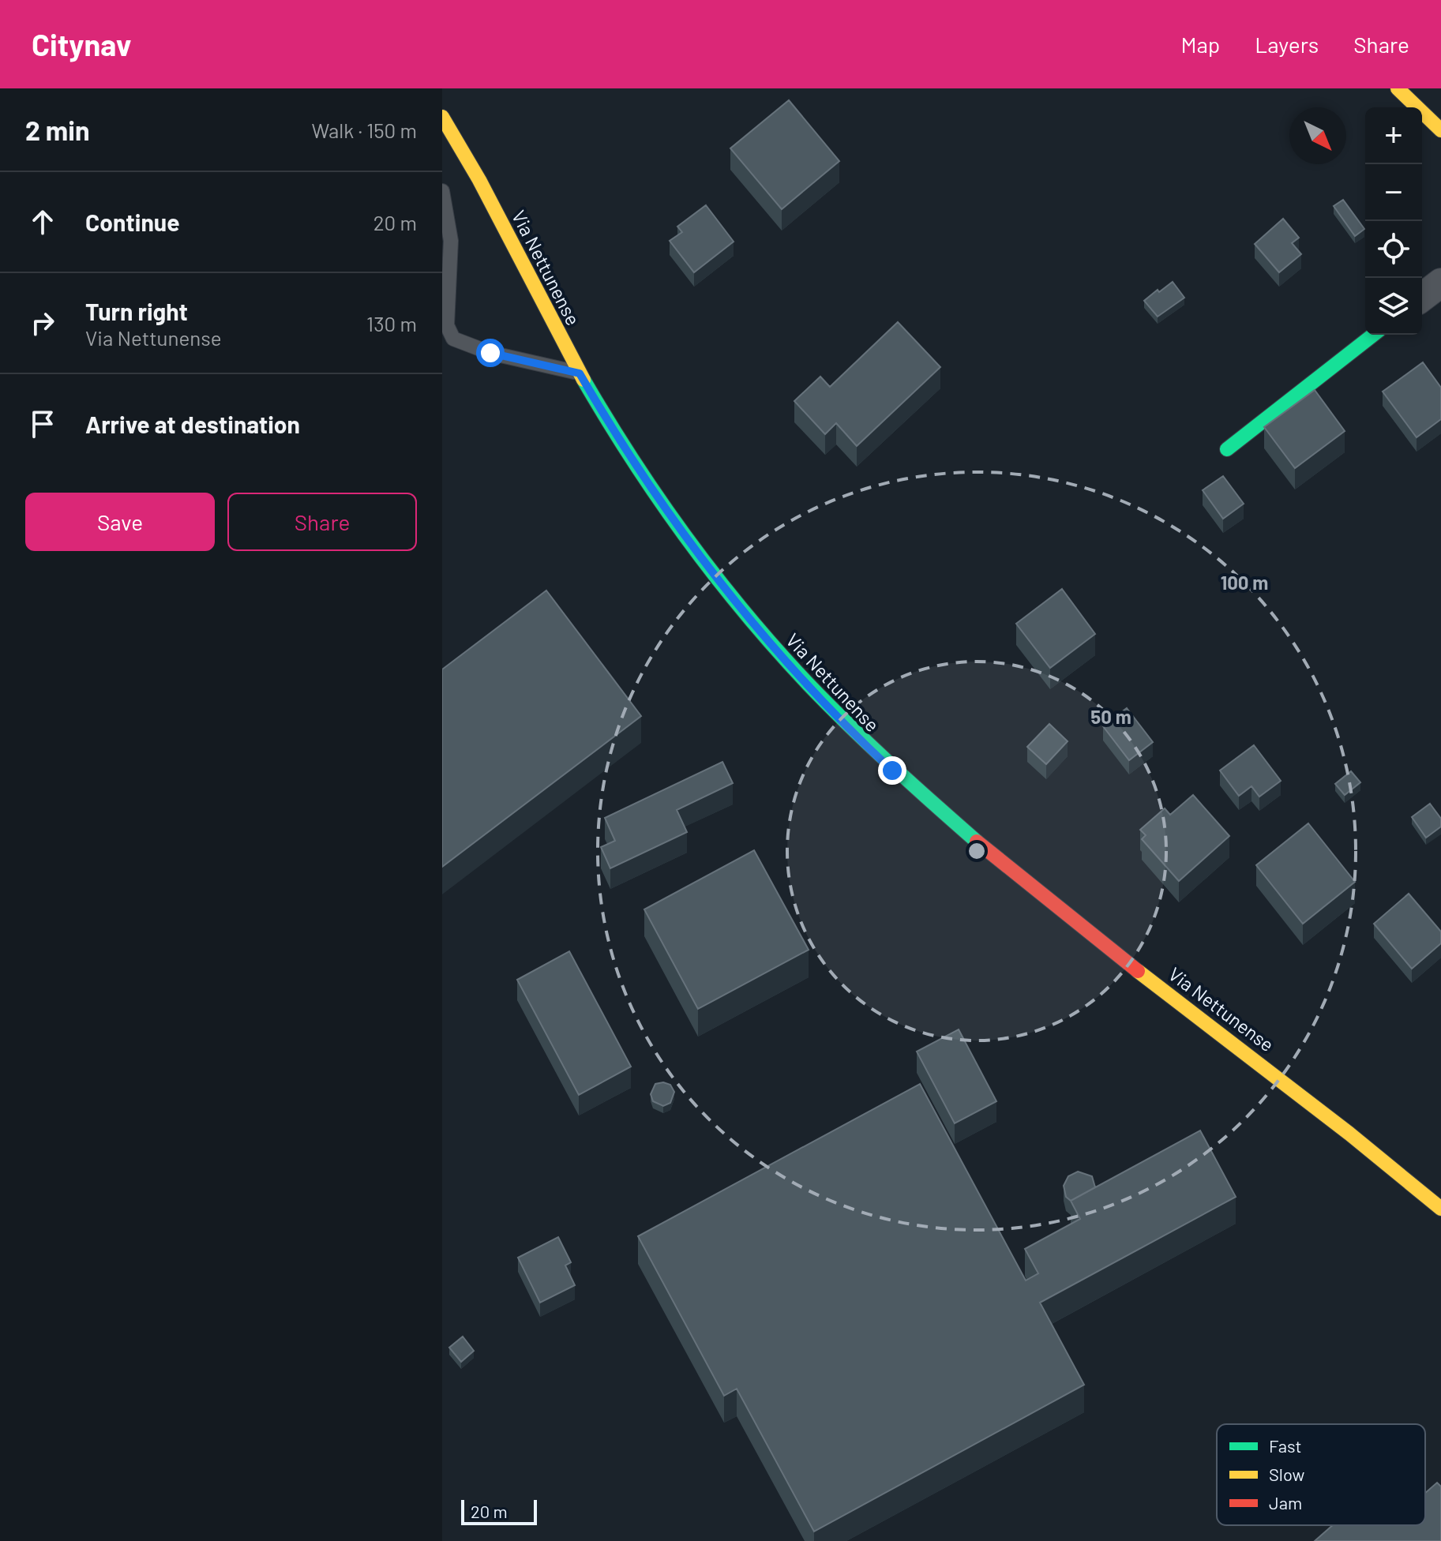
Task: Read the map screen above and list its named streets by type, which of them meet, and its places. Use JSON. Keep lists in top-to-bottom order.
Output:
{
  "streets": {
    "main road": ["Via Nettunense"]
  },
  "legend": ["Fast", "Slow", "Jam"],
  "scale_bar": "20 m",
  "north": "bottom right",
  "page": {
    "header": "Citynav",
    "nav": ["Map", "Layers", "Share"],
    "heading": ["2 min", "Walk · 150 m"],
    "map_buttons": ["+", "−"],
    "list": [
      ["Continue", "20 m"],
      ["Turn right", "Via Nettunense", "130 m"],
      "Arrive at destination"
    ],
    "buttons": ["Save", "Share"],
    "scale": "20 m"
  },
  "rings": ["100 m", "50 m"]
}
